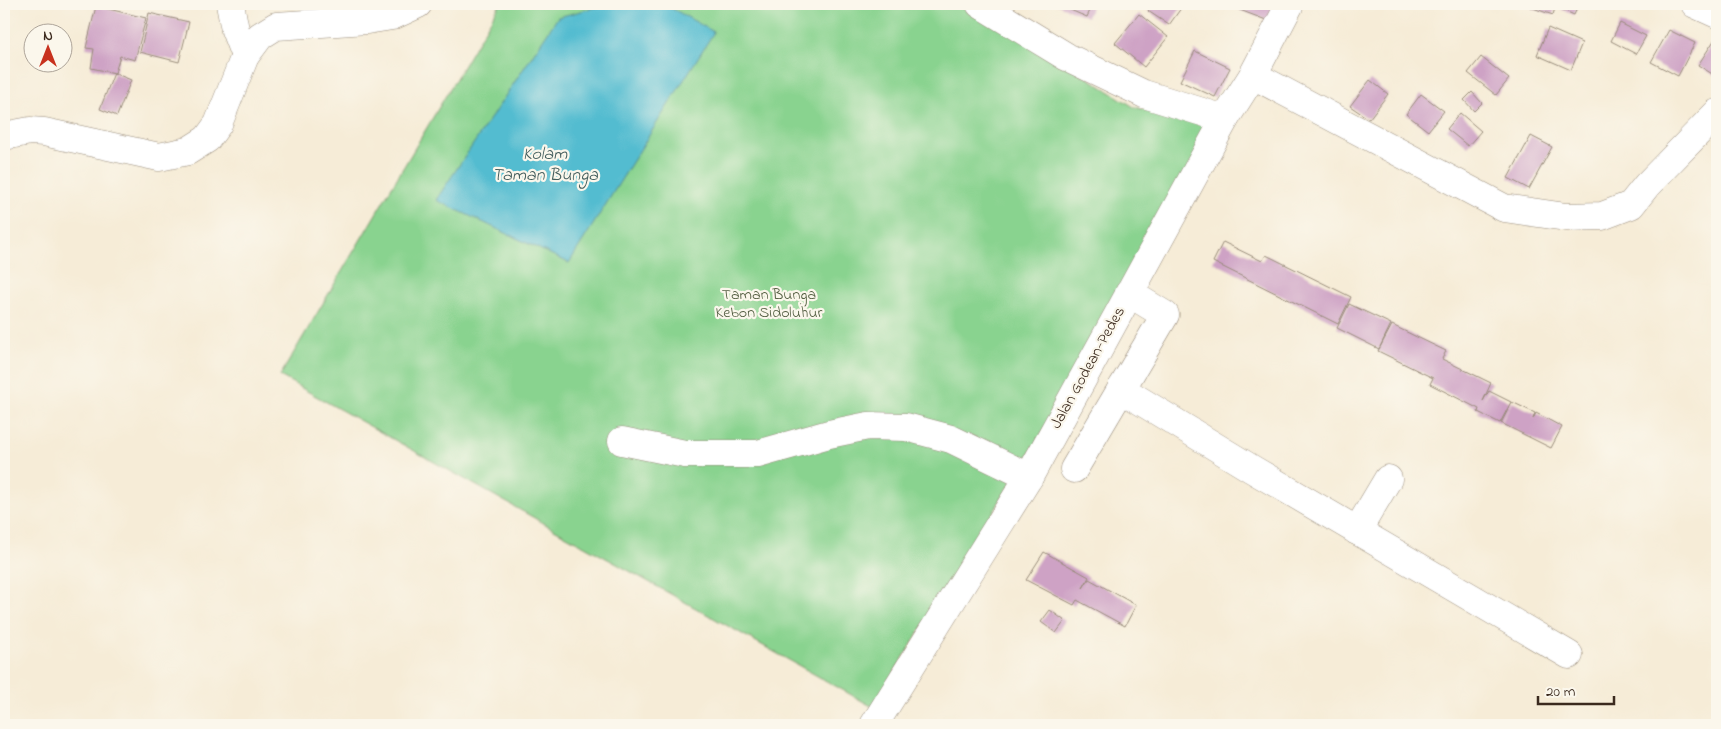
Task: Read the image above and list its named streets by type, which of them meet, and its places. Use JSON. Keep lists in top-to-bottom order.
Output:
{
  "streets": {
    "street": ["Jalan Godean-Pedes"]
  },
  "water": ["Kolam Taman Bunga"],
  "parks": ["Taman Bunga Kebon Sidoluhur"],
  "scale_bar": "20 m",
  "north": "top"
}
